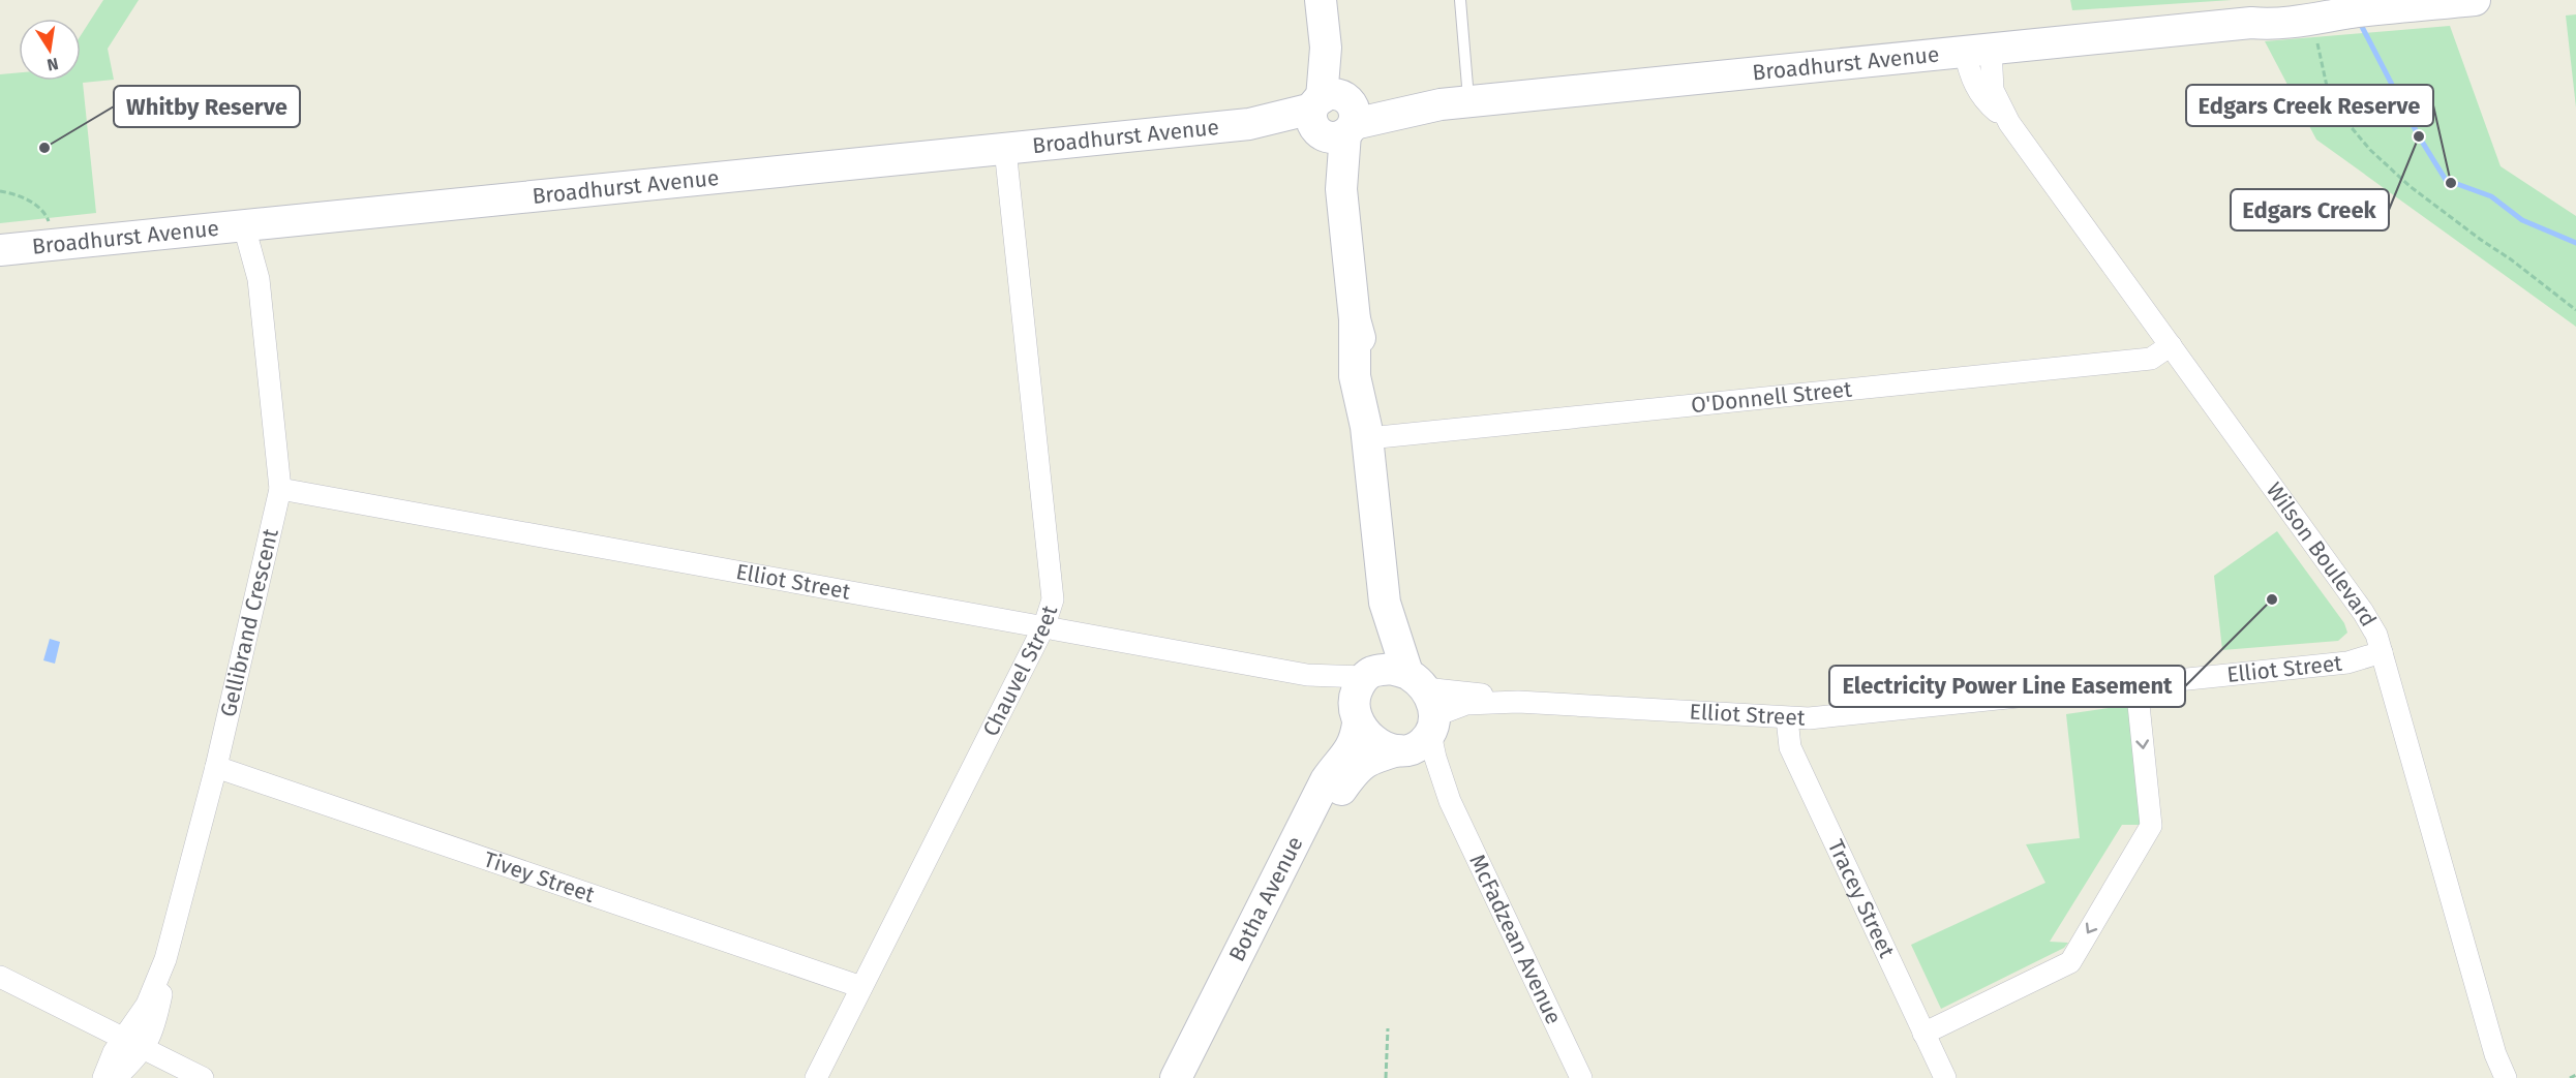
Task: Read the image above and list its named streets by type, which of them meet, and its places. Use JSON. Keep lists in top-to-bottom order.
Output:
{
  "streets": {
    "street": [
      "Broadhurst Avenue",
      "O'Donnell Street",
      "Wilson Boulevard",
      "Elliot Street",
      "Gellibrand Crescent",
      "Chauvel Street",
      "Tivey Street",
      "Botha Avenue",
      "Tracey Street",
      "McFadzean Avenue"
    ]
  },
  "crossings": [
    ["Broadhurst Avenue", "Wilson Boulevard"],
    ["Broadhurst Avenue", "Gellibrand Crescent"],
    ["Broadhurst Avenue", "Chauvel Street"],
    ["Broadhurst Avenue", "McFadzean Avenue"],
    ["O'Donnell Street", "Wilson Boulevard"],
    ["O'Donnell Street", "McFadzean Avenue"],
    ["Wilson Boulevard", "Elliot Street"],
    ["Elliot Street", "Gellibrand Crescent"],
    ["Elliot Street", "Chauvel Street"],
    ["Elliot Street", "Botha Avenue"],
    ["Elliot Street", "Tracey Street"],
    ["Elliot Street", "McFadzean Avenue"],
    ["Gellibrand Crescent", "Tivey Street"],
    ["Chauvel Street", "Tivey Street"],
    ["Botha Avenue", "McFadzean Avenue"]
  ],
  "places": [
    "Edgars Creek",
    "Whitby Reserve",
    "Edgars Creek Reserve",
    "Electricity Power Line Easement"
  ],
  "north": "bottom"
}
